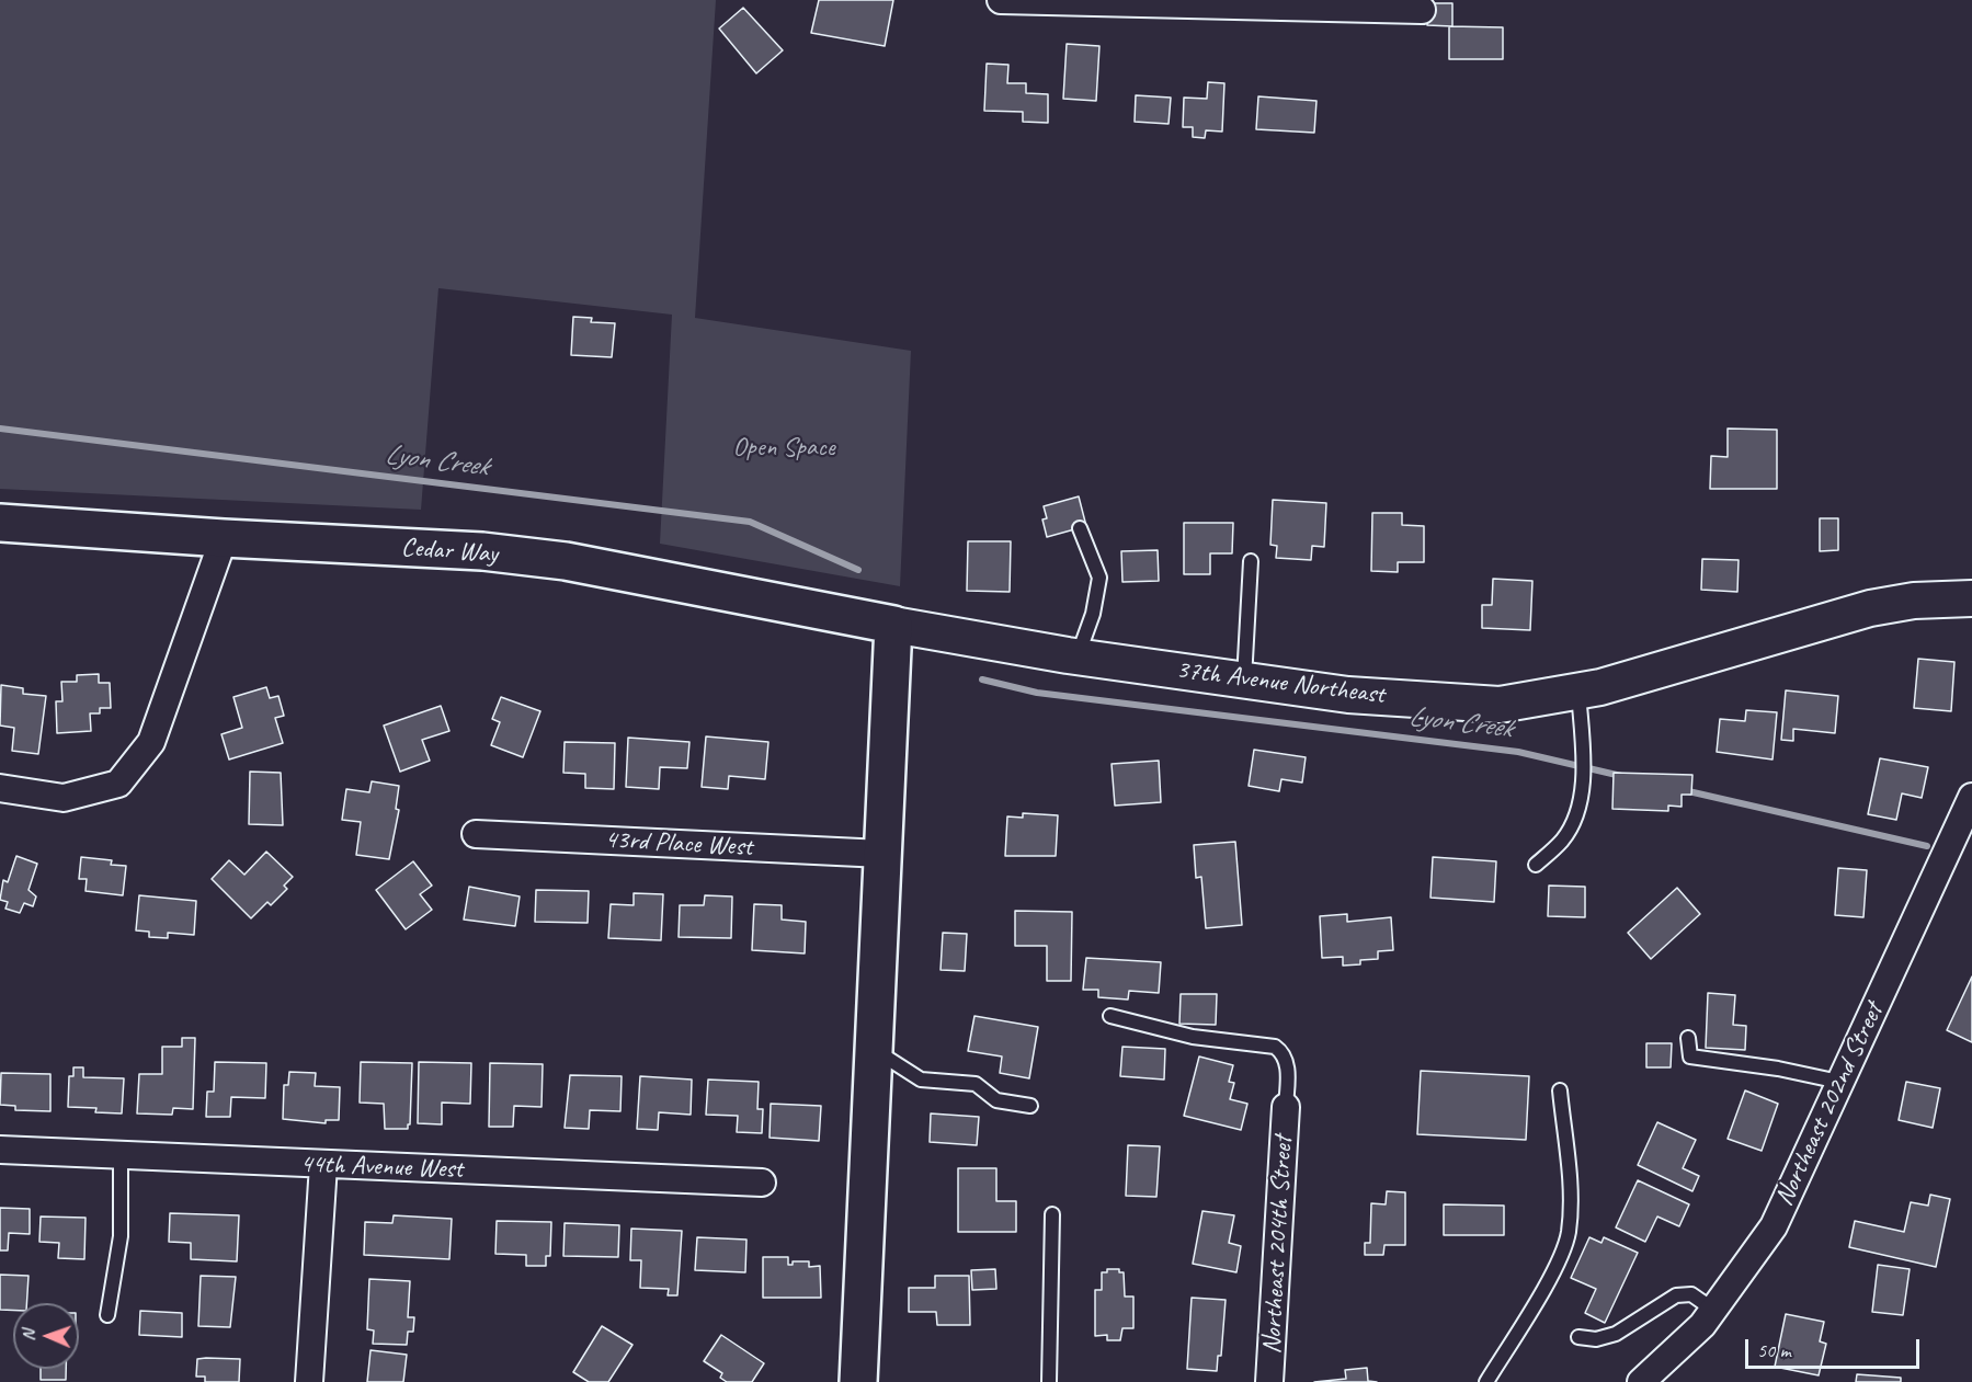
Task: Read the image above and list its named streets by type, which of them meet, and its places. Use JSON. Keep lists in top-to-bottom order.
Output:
{
  "streets": {
    "main road": ["Cedar Way"],
    "street": [
      "37th Avenue Northeast",
      "43rd Place West",
      "Northeast 202nd Street",
      "44th Avenue West",
      "Northeast 204th Street"
    ]
  },
  "crossings": [
    ["Cedar Way", "37th Avenue Northeast"]
  ],
  "water": ["Lyon Creek"],
  "parks": ["Open Space"],
  "scale_bar": "50 m",
  "north": "left"
}
